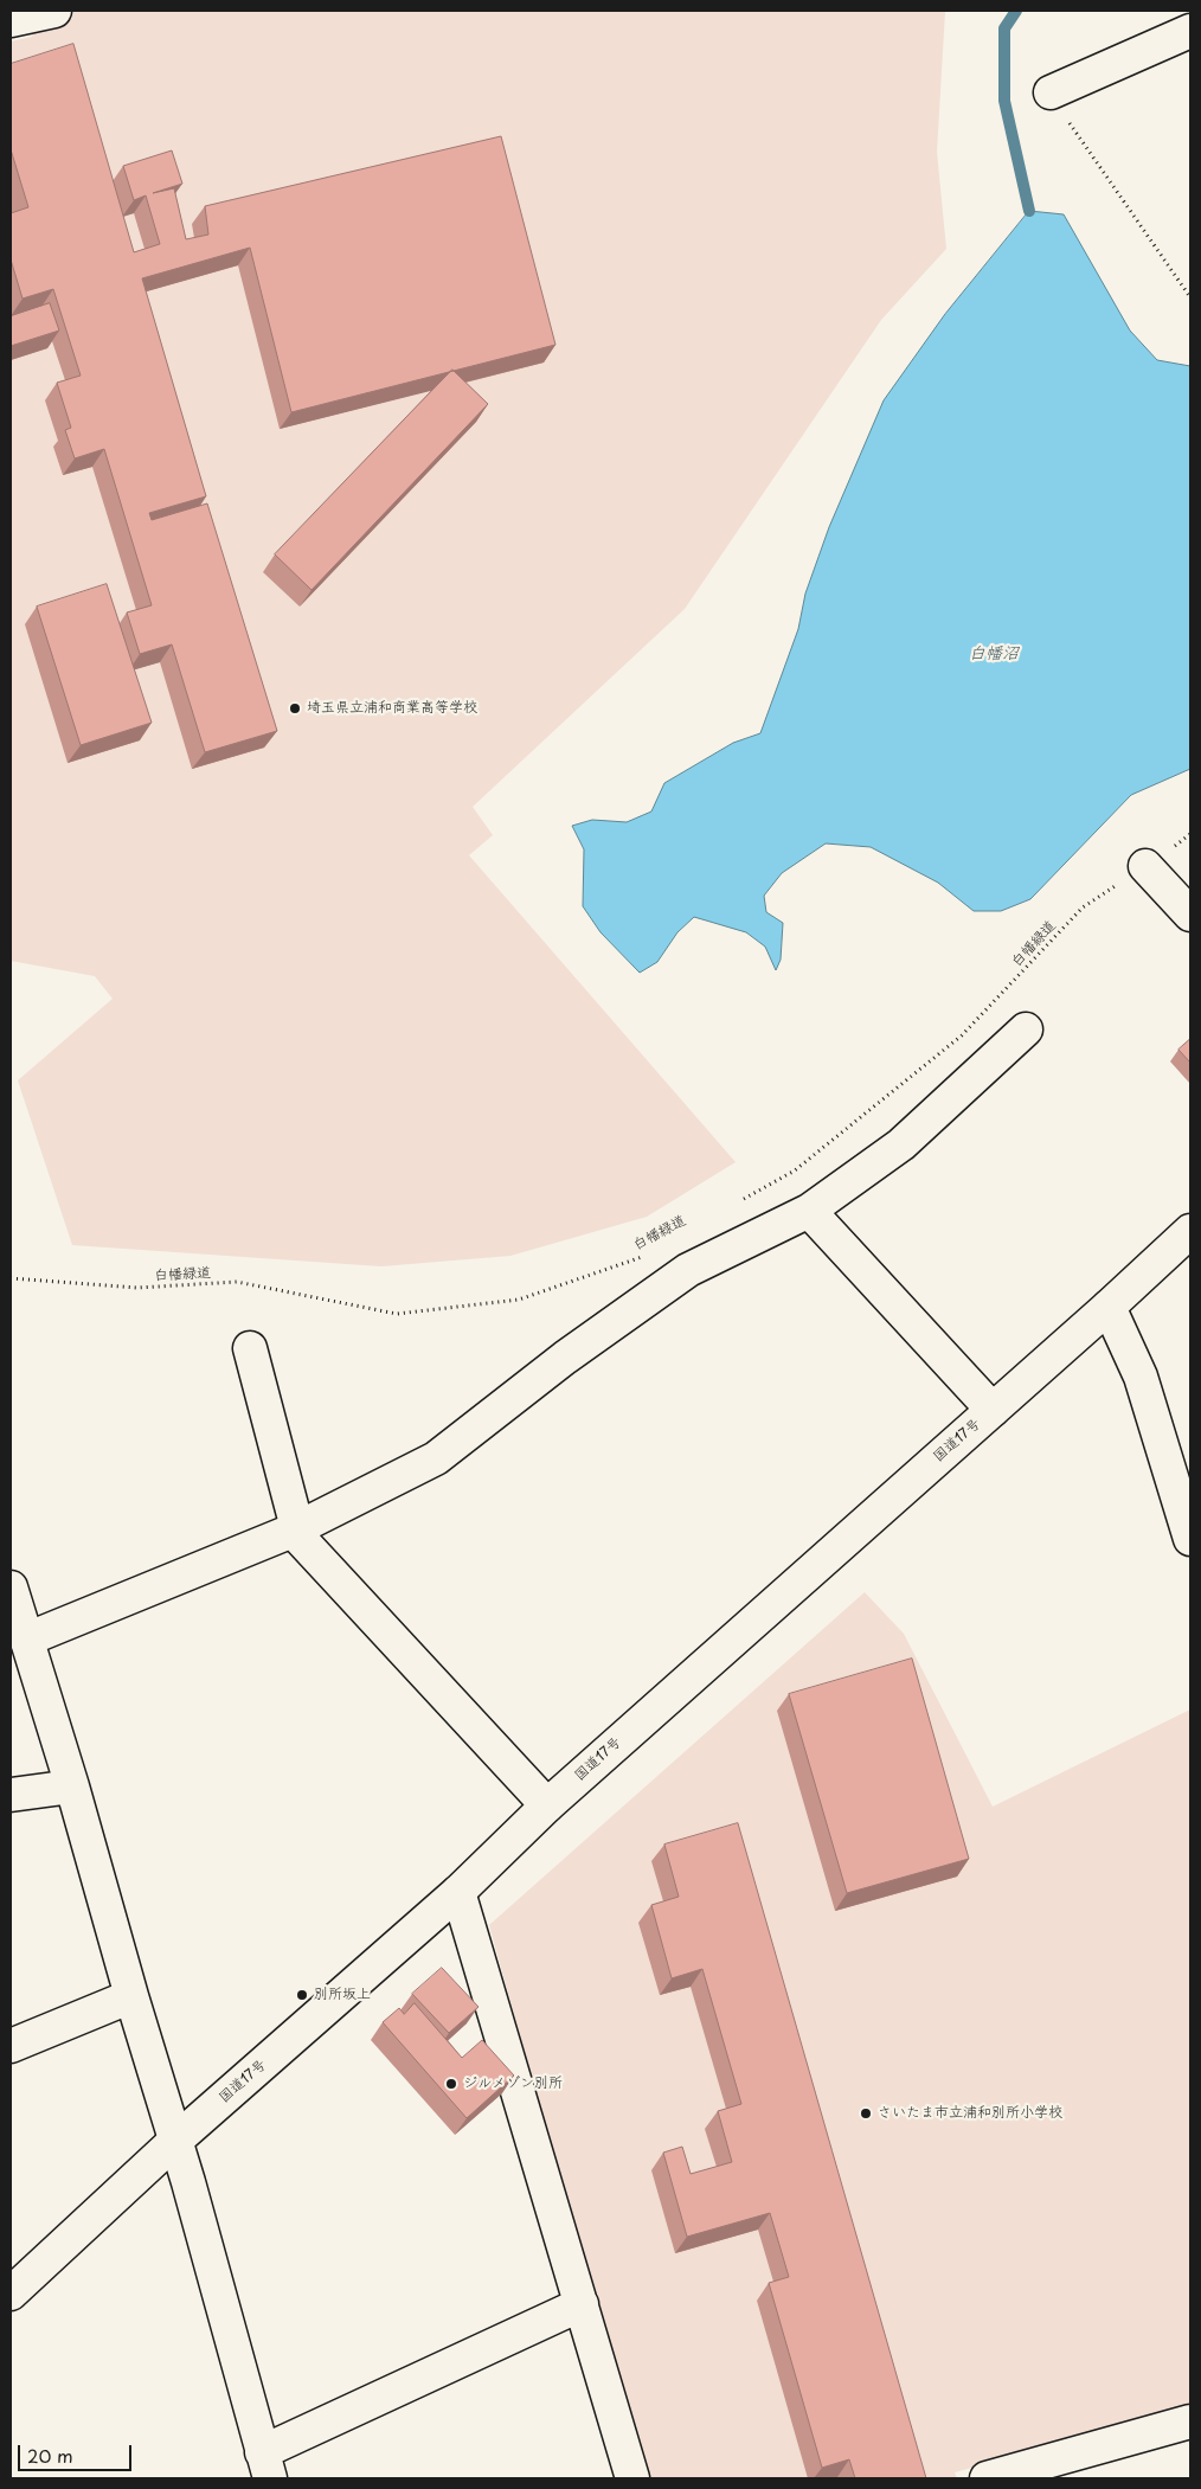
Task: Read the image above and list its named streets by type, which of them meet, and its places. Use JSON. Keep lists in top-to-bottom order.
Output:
{
  "streets": {
    "main road": ["国道17号"],
    "path": ["白幡緑道"]
  },
  "water": ["白幡沼"],
  "places": [
    "埼玉県立浦和商業高等学校",
    "別所坂上",
    "ジルメゾン別所",
    "さいたま市立浦和別所小学校"
  ],
  "scale_bar": "20 m"
}
